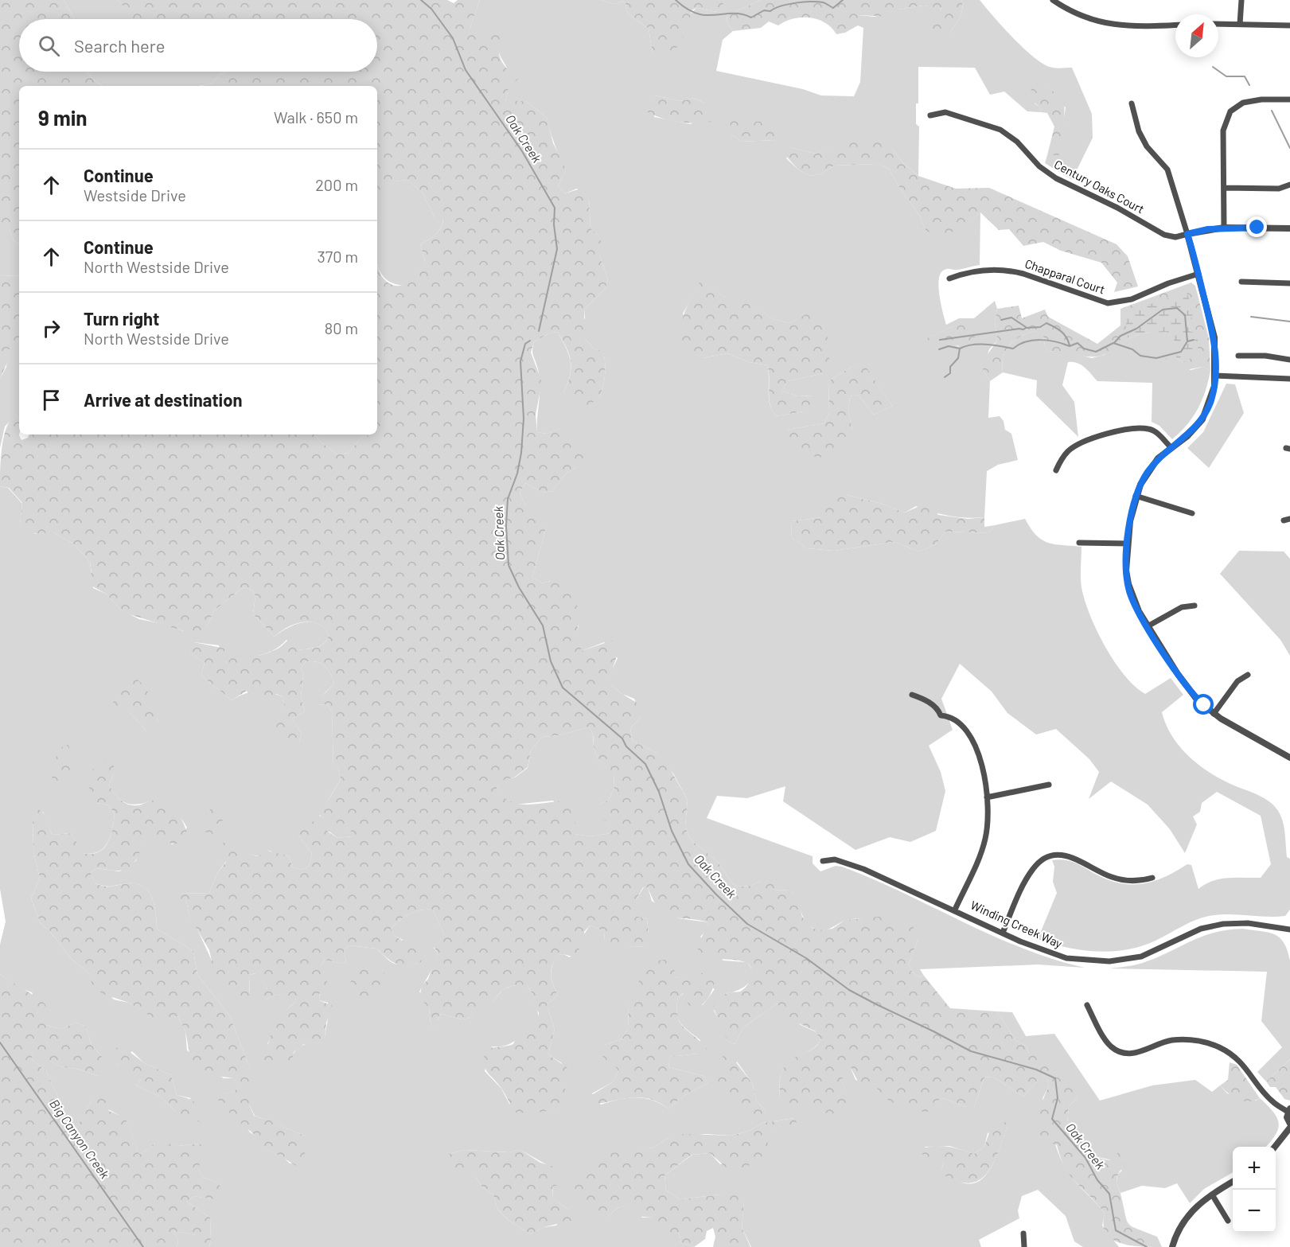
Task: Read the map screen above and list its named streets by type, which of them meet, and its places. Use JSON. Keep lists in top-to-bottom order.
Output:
{
  "streets": {
    "street": ["Century Oaks Court", "Chapparal Court", "Winding Creek Way"]
  },
  "water": ["Oak Creek", "Big Canyon Creek"],
  "north": "top right",
  "page": {
    "search": "Search here",
    "heading": ["9 min", "Walk · 650 m"],
    "list": [
      ["Continue", "Westside Drive", "200 m"],
      ["Continue", "North Westside Drive", "370 m"],
      ["Turn right", "North Westside Drive", "80 m"],
      "Arrive at destination"
    ],
    "map_buttons": ["+", "−"]
  }
}
